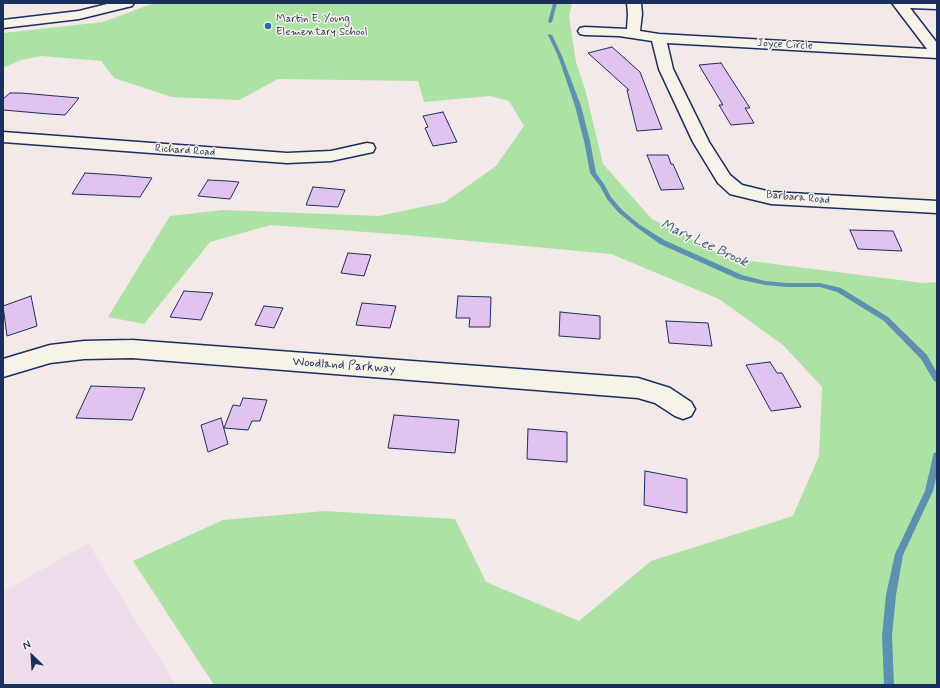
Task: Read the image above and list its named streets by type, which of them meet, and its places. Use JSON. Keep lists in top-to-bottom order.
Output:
{
  "streets": {
    "street": [
      "Joyce Circle",
      "Richard Road",
      "Barbara Road",
      "Woodland Parkway"
    ]
  },
  "crossings": [
    ["Joyce Circle", "Barbara Road"]
  ],
  "water": ["Mary Lee Brook"],
  "places": ["Martin E. Young Elementary School"],
  "north": "top left"
}
